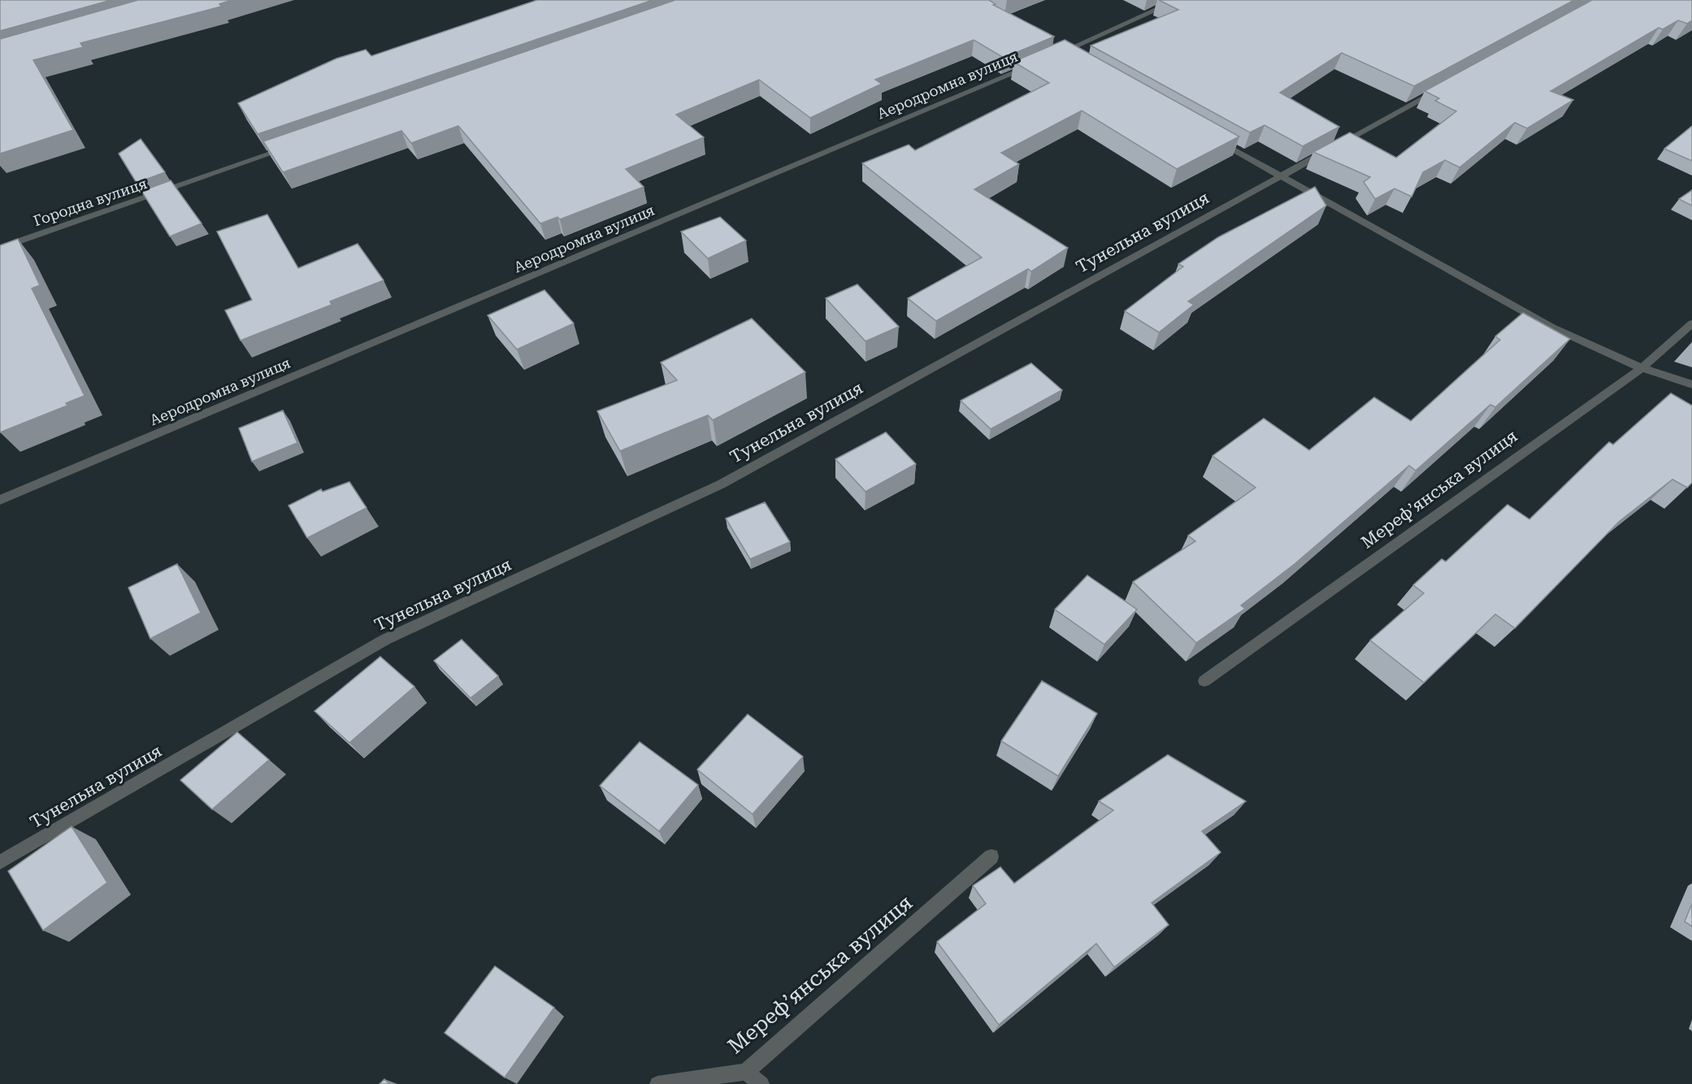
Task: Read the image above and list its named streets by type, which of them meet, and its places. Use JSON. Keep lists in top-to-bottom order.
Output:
{
  "streets": {
    "street": [
      "Аеродромна вулиця",
      "Городна вулиця",
      "Тунельна вулиця",
      "Мерефʼянська вулиця"
    ]
  }
}
